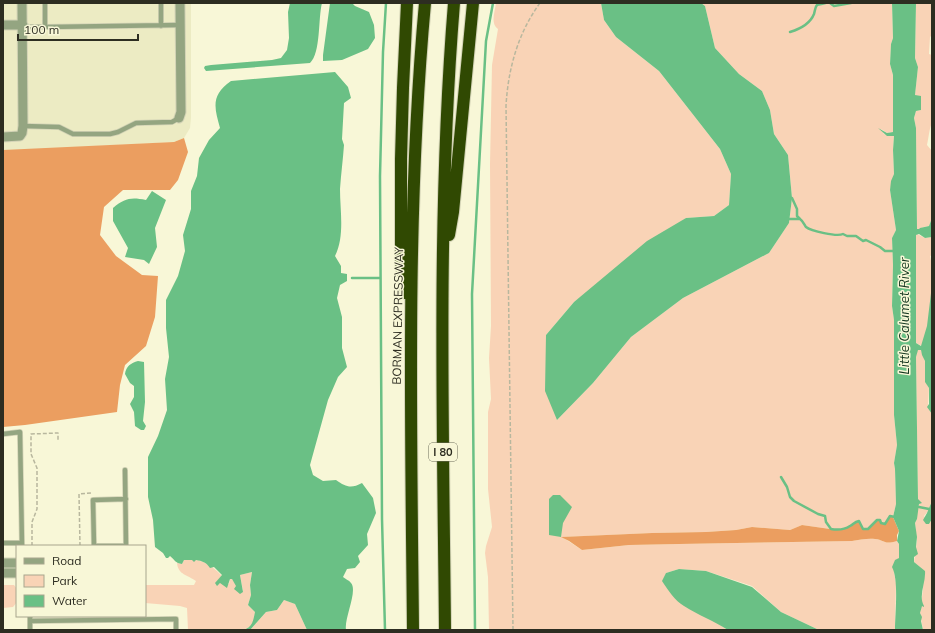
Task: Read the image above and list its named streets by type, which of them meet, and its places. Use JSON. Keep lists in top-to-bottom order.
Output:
{
  "streets": {
    "highway": ["BORMAN EXPRESSWAY", "I 80"]
  },
  "water": ["Little Calumet River"],
  "legend": ["Road", "Park", "Water"],
  "scale_bar": "100 m"
}
